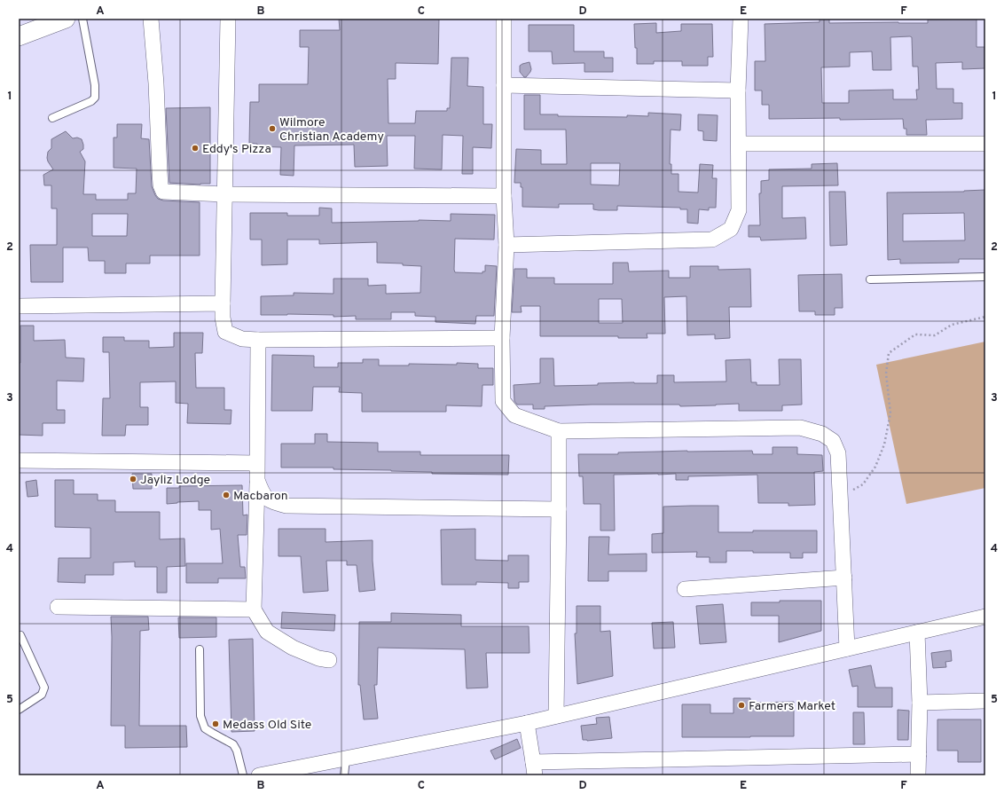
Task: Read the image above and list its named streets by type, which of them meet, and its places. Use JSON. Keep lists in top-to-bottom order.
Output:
{
  "places": [
    "Wilmore Christian Academy",
    "Eddy's Pizza",
    "Jayliz Lodge",
    "Macbaron",
    "Farmers Market",
    "Medass Old Site"
  ],
  "grid": {
    "columns": [
      "A",
      "B",
      "C",
      "D",
      "E",
      "F"
    ],
    "rows": [
      "1",
      "2",
      "3",
      "4",
      "5"
    ]
  }
}
